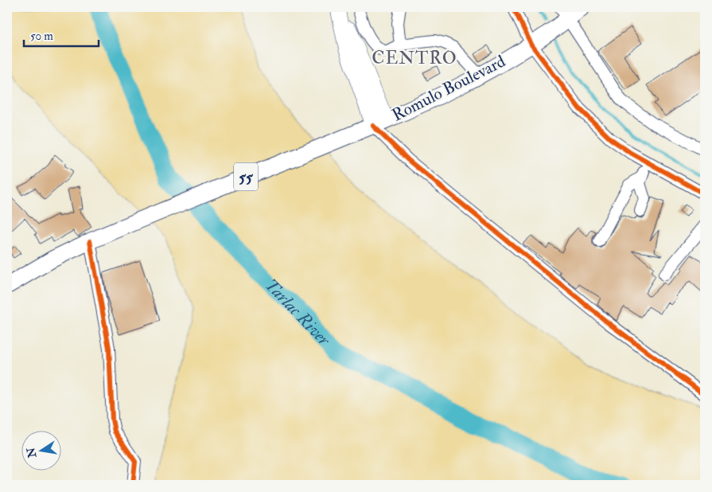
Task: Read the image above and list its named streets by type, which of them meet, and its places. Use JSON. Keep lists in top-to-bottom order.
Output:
{
  "streets": {
    "highway": ["Romulo Boulevard", "55"]
  },
  "crossings": [
    ["Romulo Boulevard", "55"]
  ],
  "districts": ["CENTRO"],
  "water": ["Tarlac River"],
  "scale_bar": "50 m",
  "north": "left"
}
